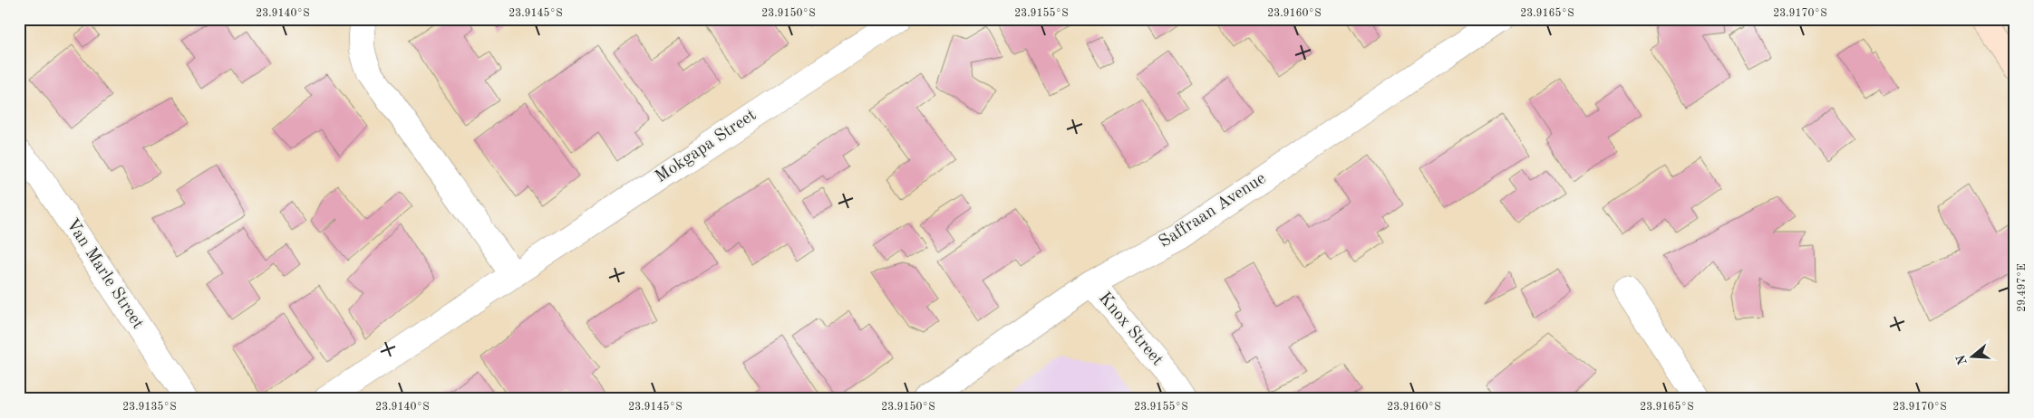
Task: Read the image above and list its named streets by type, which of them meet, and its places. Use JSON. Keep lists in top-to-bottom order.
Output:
{
  "streets": {
    "street": [
      "Mokgapa Street",
      "Saffraan Avenue",
      "Van Marle Street",
      "Knox Street"
    ]
  },
  "crossings": [
    ["Saffraan Avenue", "Knox Street"]
  ],
  "north": "left",
  "coordinates": [
    "23.9140°S",
    "23.9145°S",
    "23.9150°S",
    "23.9155°S",
    "23.9160°S",
    "23.9165°S",
    "23.9170°S",
    "29.497°E",
    "23.9135°S"
  ]
}
